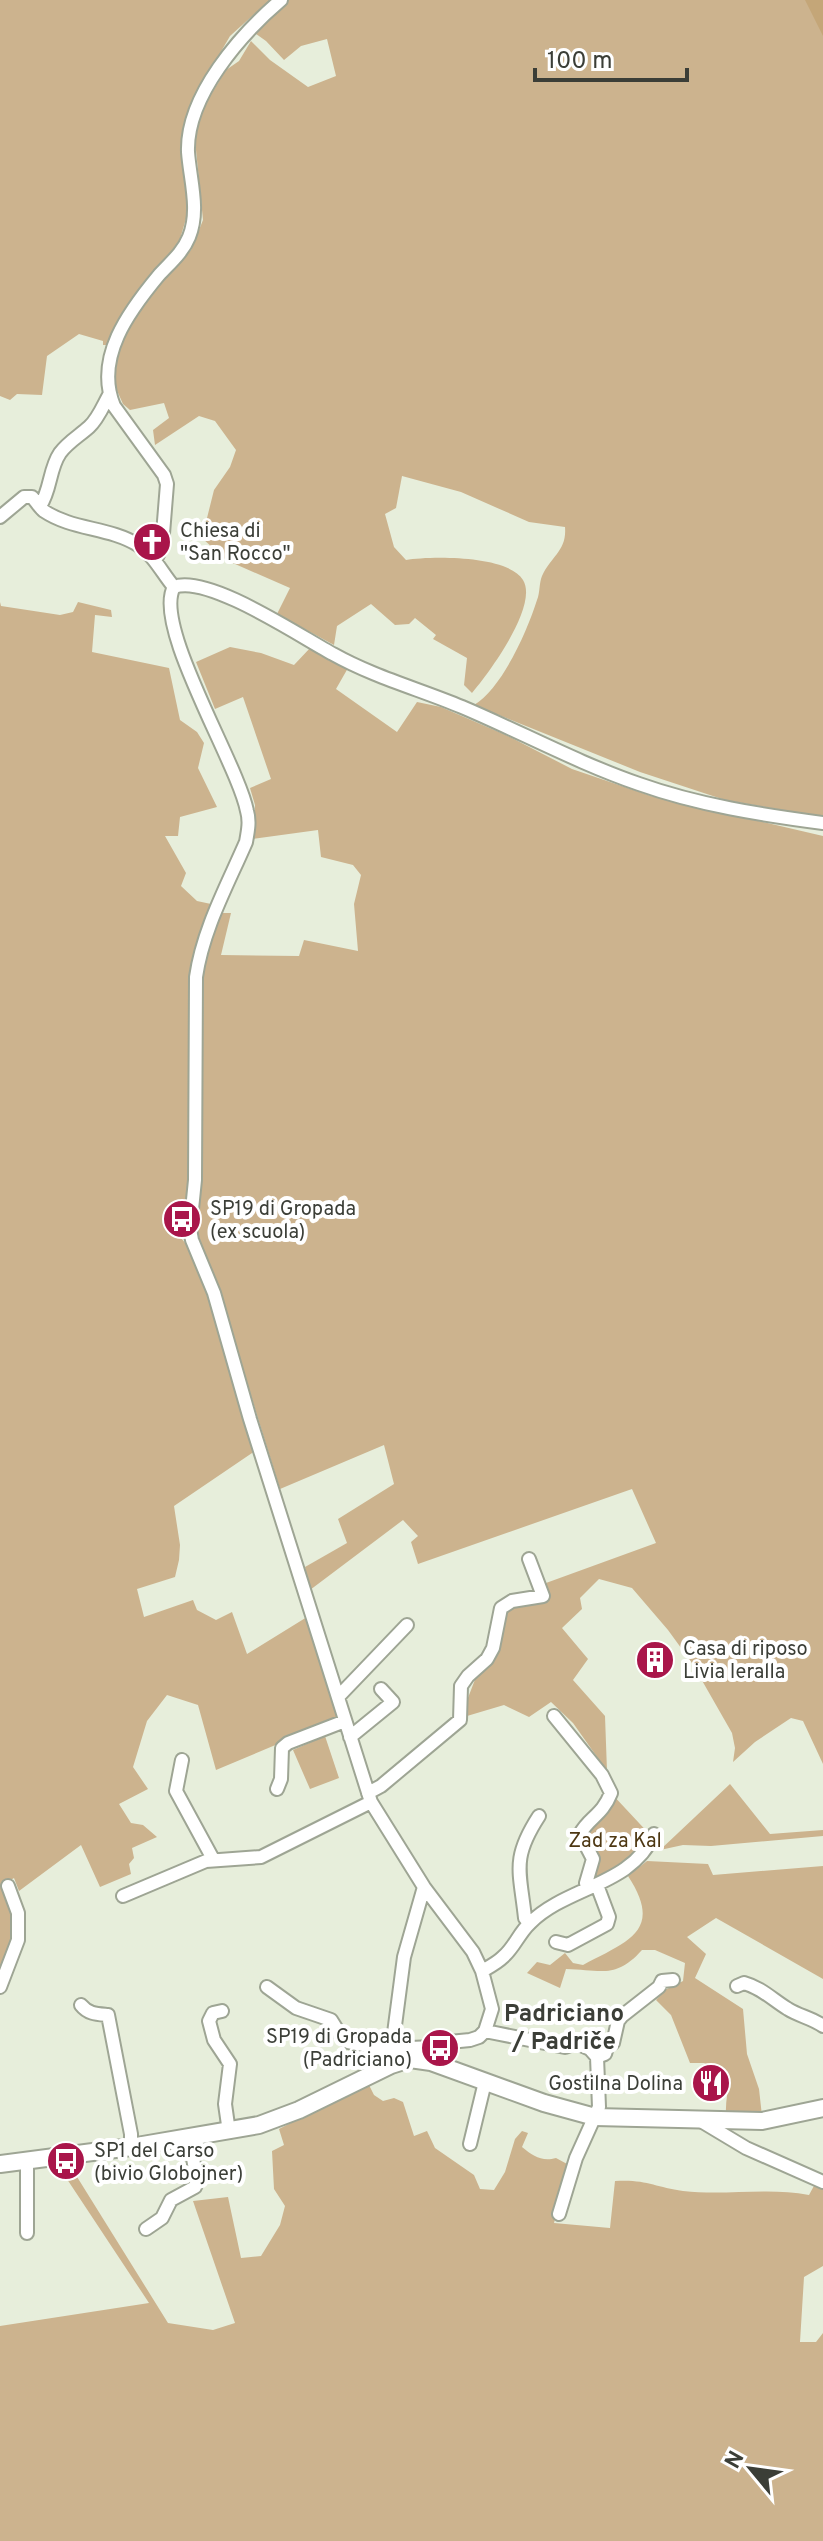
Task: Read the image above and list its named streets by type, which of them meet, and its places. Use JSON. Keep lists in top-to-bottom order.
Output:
{
  "districts": ["Padriciano / Padriče"],
  "parks": ["Zad za Kal"],
  "places": {
    "church": ["Chiesa di \"San Rocco\""],
    "bus stop": ["SP19 di Gropada (ex scuola)", "SP19 di Gropada (Padriciano)", "SP1 del Carso (bivio Globojner)"],
    "building": ["Casa di riposo Livia Ieralla"],
    "restaurant": ["Gostilna Dolina"]
  },
  "scale_bar": "100 m",
  "north": "top left"
}
